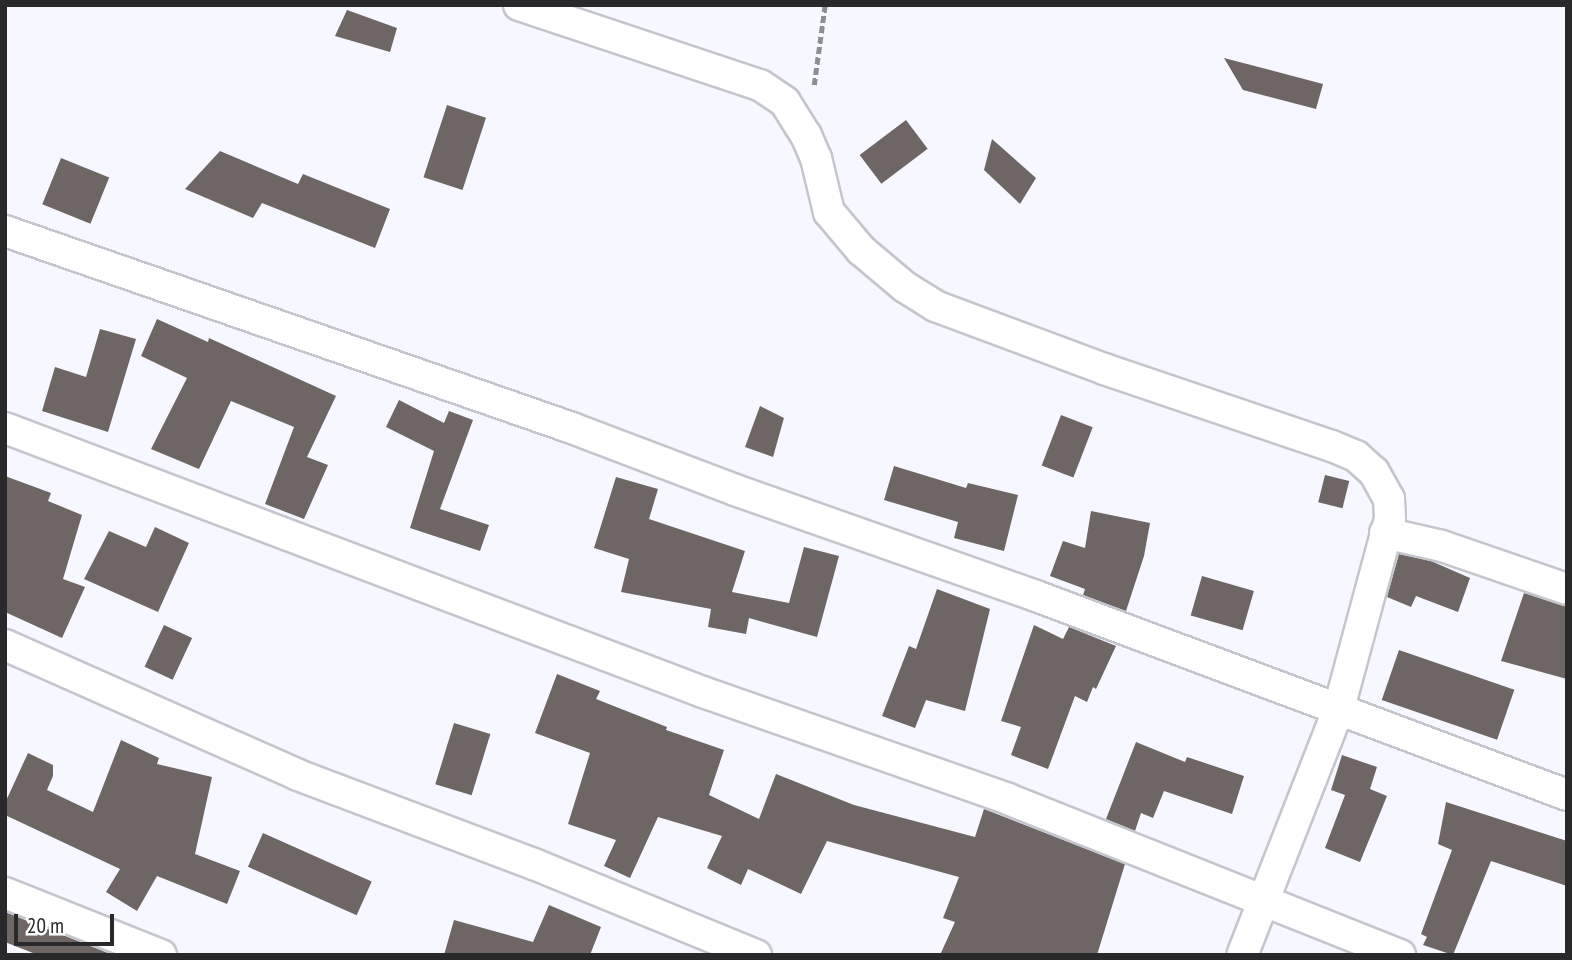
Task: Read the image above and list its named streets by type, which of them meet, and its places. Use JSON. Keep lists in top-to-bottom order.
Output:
{
  "scale_bar": "20 m"
}
